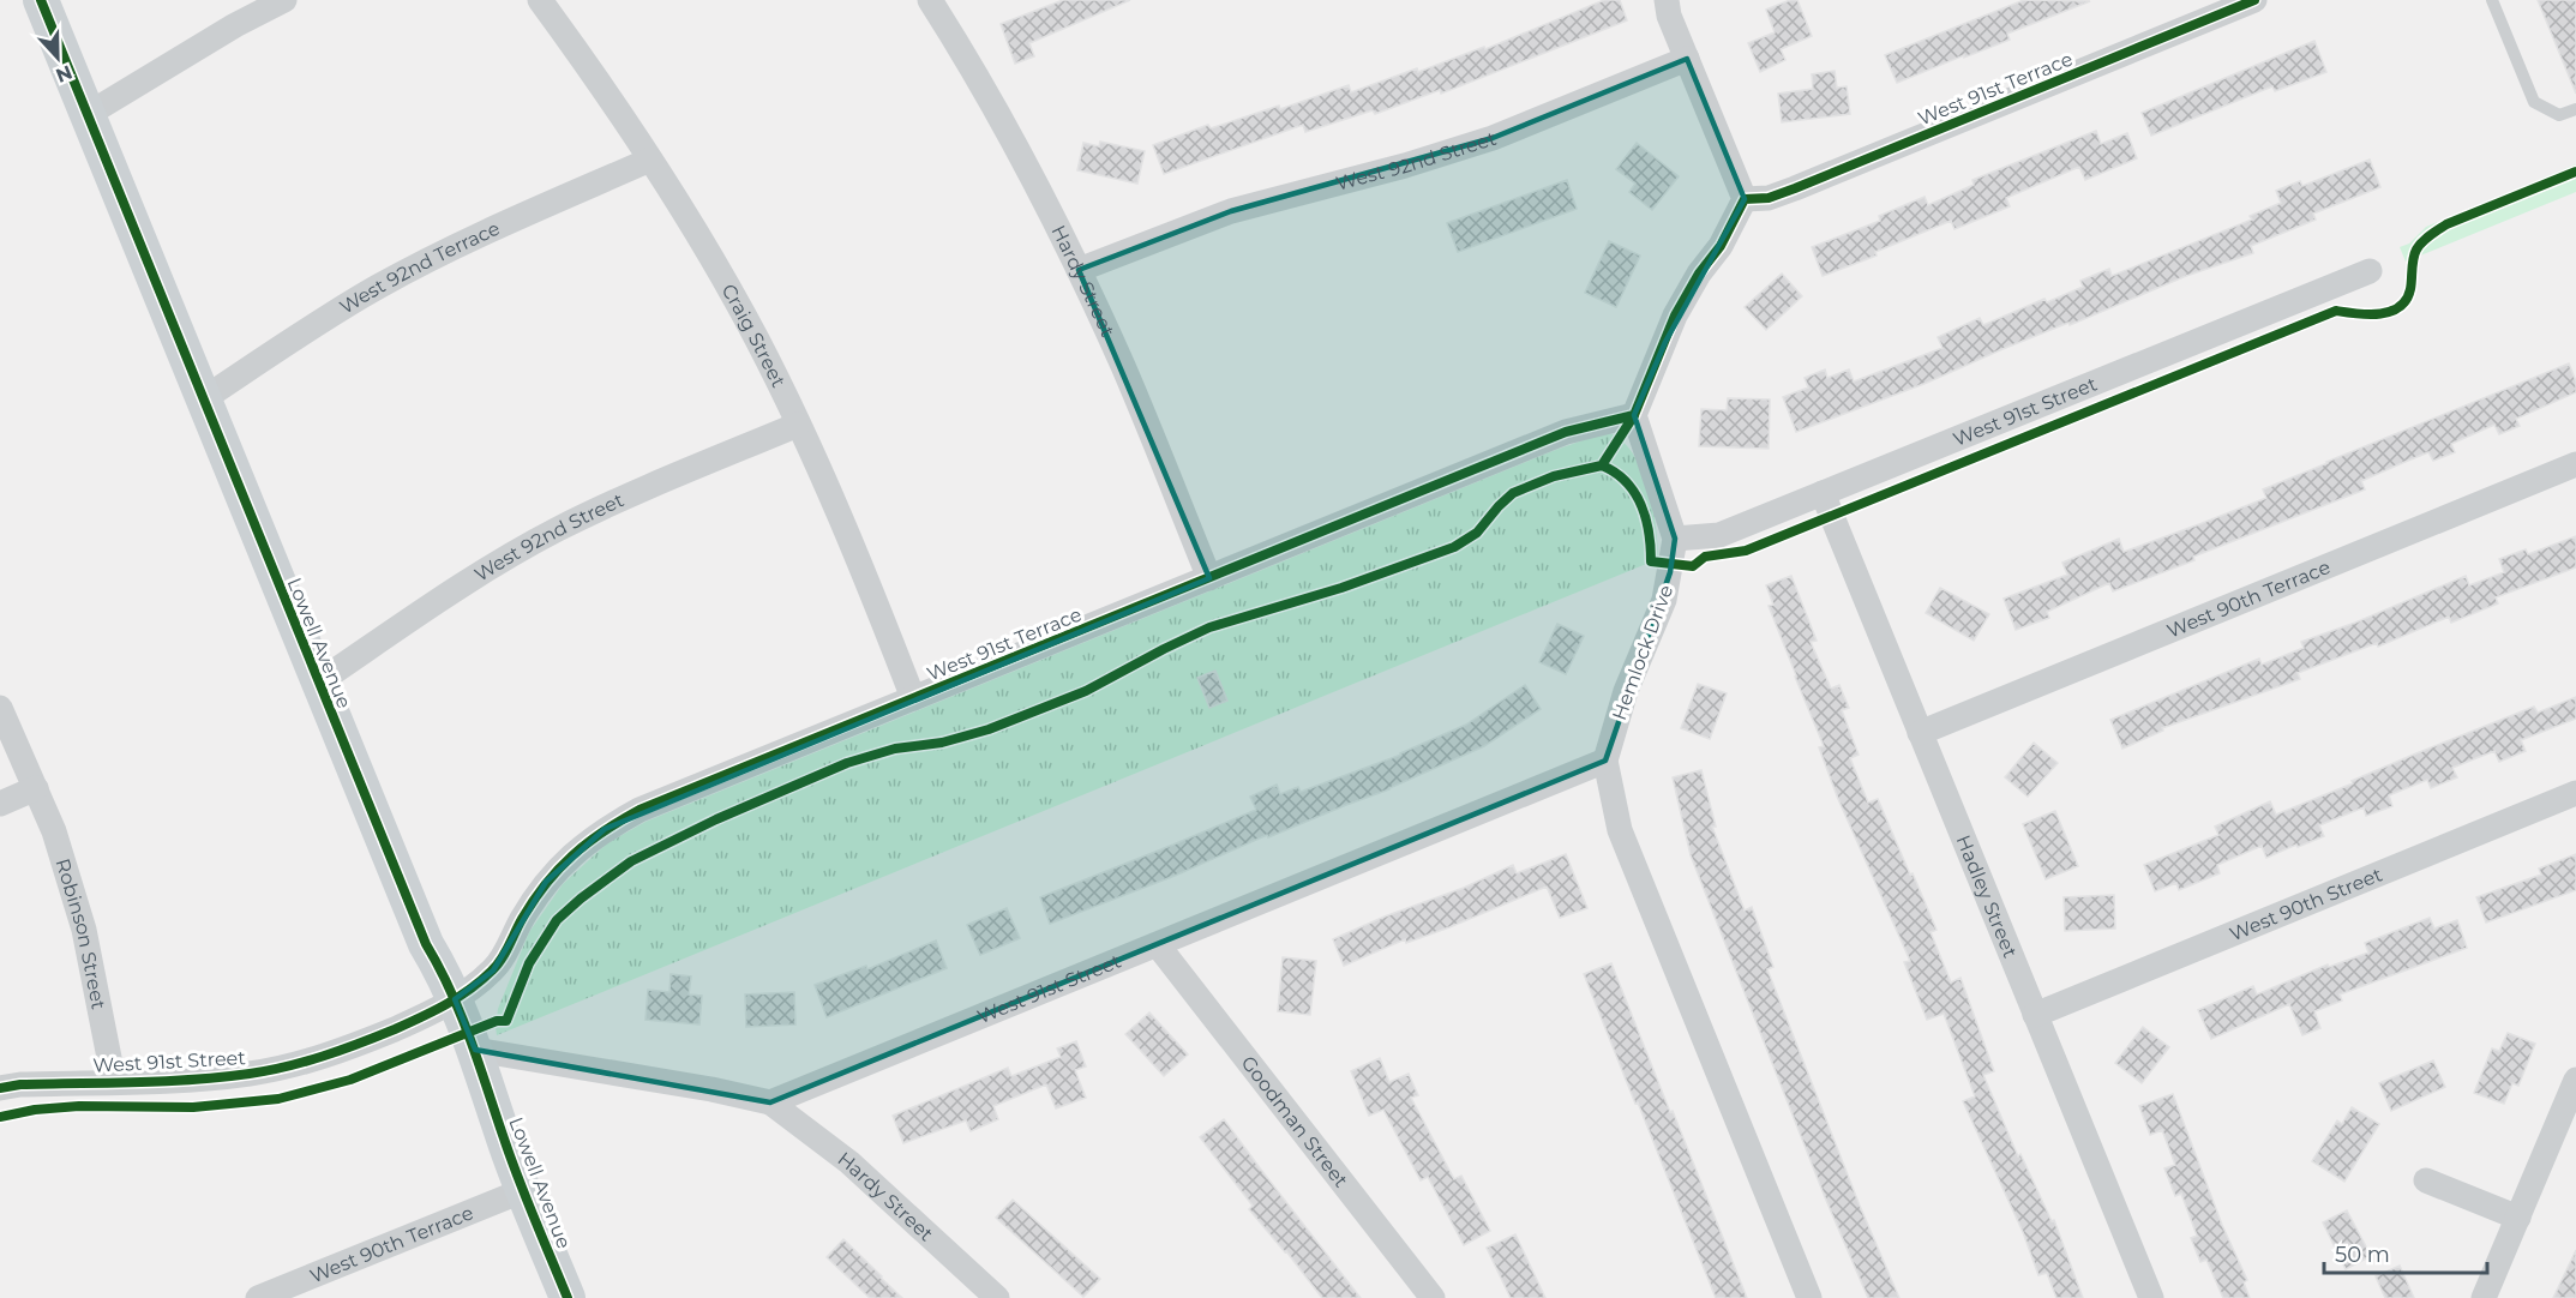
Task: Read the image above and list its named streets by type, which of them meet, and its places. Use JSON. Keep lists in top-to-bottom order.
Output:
{
  "streets": {
    "street": [
      "West 91st Terrace",
      "West 92nd Street",
      "West 92nd Terrace",
      "Hardy Street",
      "Craig Street",
      "West 91st Street",
      "West 90th Terrace",
      "Lowell Avenue",
      "Hemlock Drive",
      "Hadley Street",
      "West 90th Street",
      "Robinson Street",
      "Goodman Street"
    ]
  },
  "crossings": [
    ["West 91st Terrace", "Hardy Street"],
    ["West 91st Terrace", "Craig Street"],
    ["West 91st Terrace", "West 91st Street"],
    ["West 91st Terrace", "Lowell Avenue"],
    ["West 91st Terrace", "Hemlock Drive"],
    ["West 92nd Street", "Hardy Street"],
    ["West 92nd Street", "Craig Street"],
    ["West 92nd Street", "Lowell Avenue"],
    ["West 92nd Terrace", "Craig Street"],
    ["West 92nd Terrace", "Lowell Avenue"],
    ["Hardy Street", "West 91st Street"],
    ["West 91st Street", "Lowell Avenue"],
    ["West 91st Street", "Hemlock Drive"],
    ["West 91st Street", "Hadley Street"],
    ["West 91st Street", "Robinson Street"],
    ["West 91st Street", "Goodman Street"],
    ["West 90th Terrace", "Lowell Avenue"],
    ["West 90th Terrace", "Hadley Street"],
    ["Hadley Street", "West 90th Street"]
  ],
  "scale_bar": "50 m",
  "north": "bottom"
}
